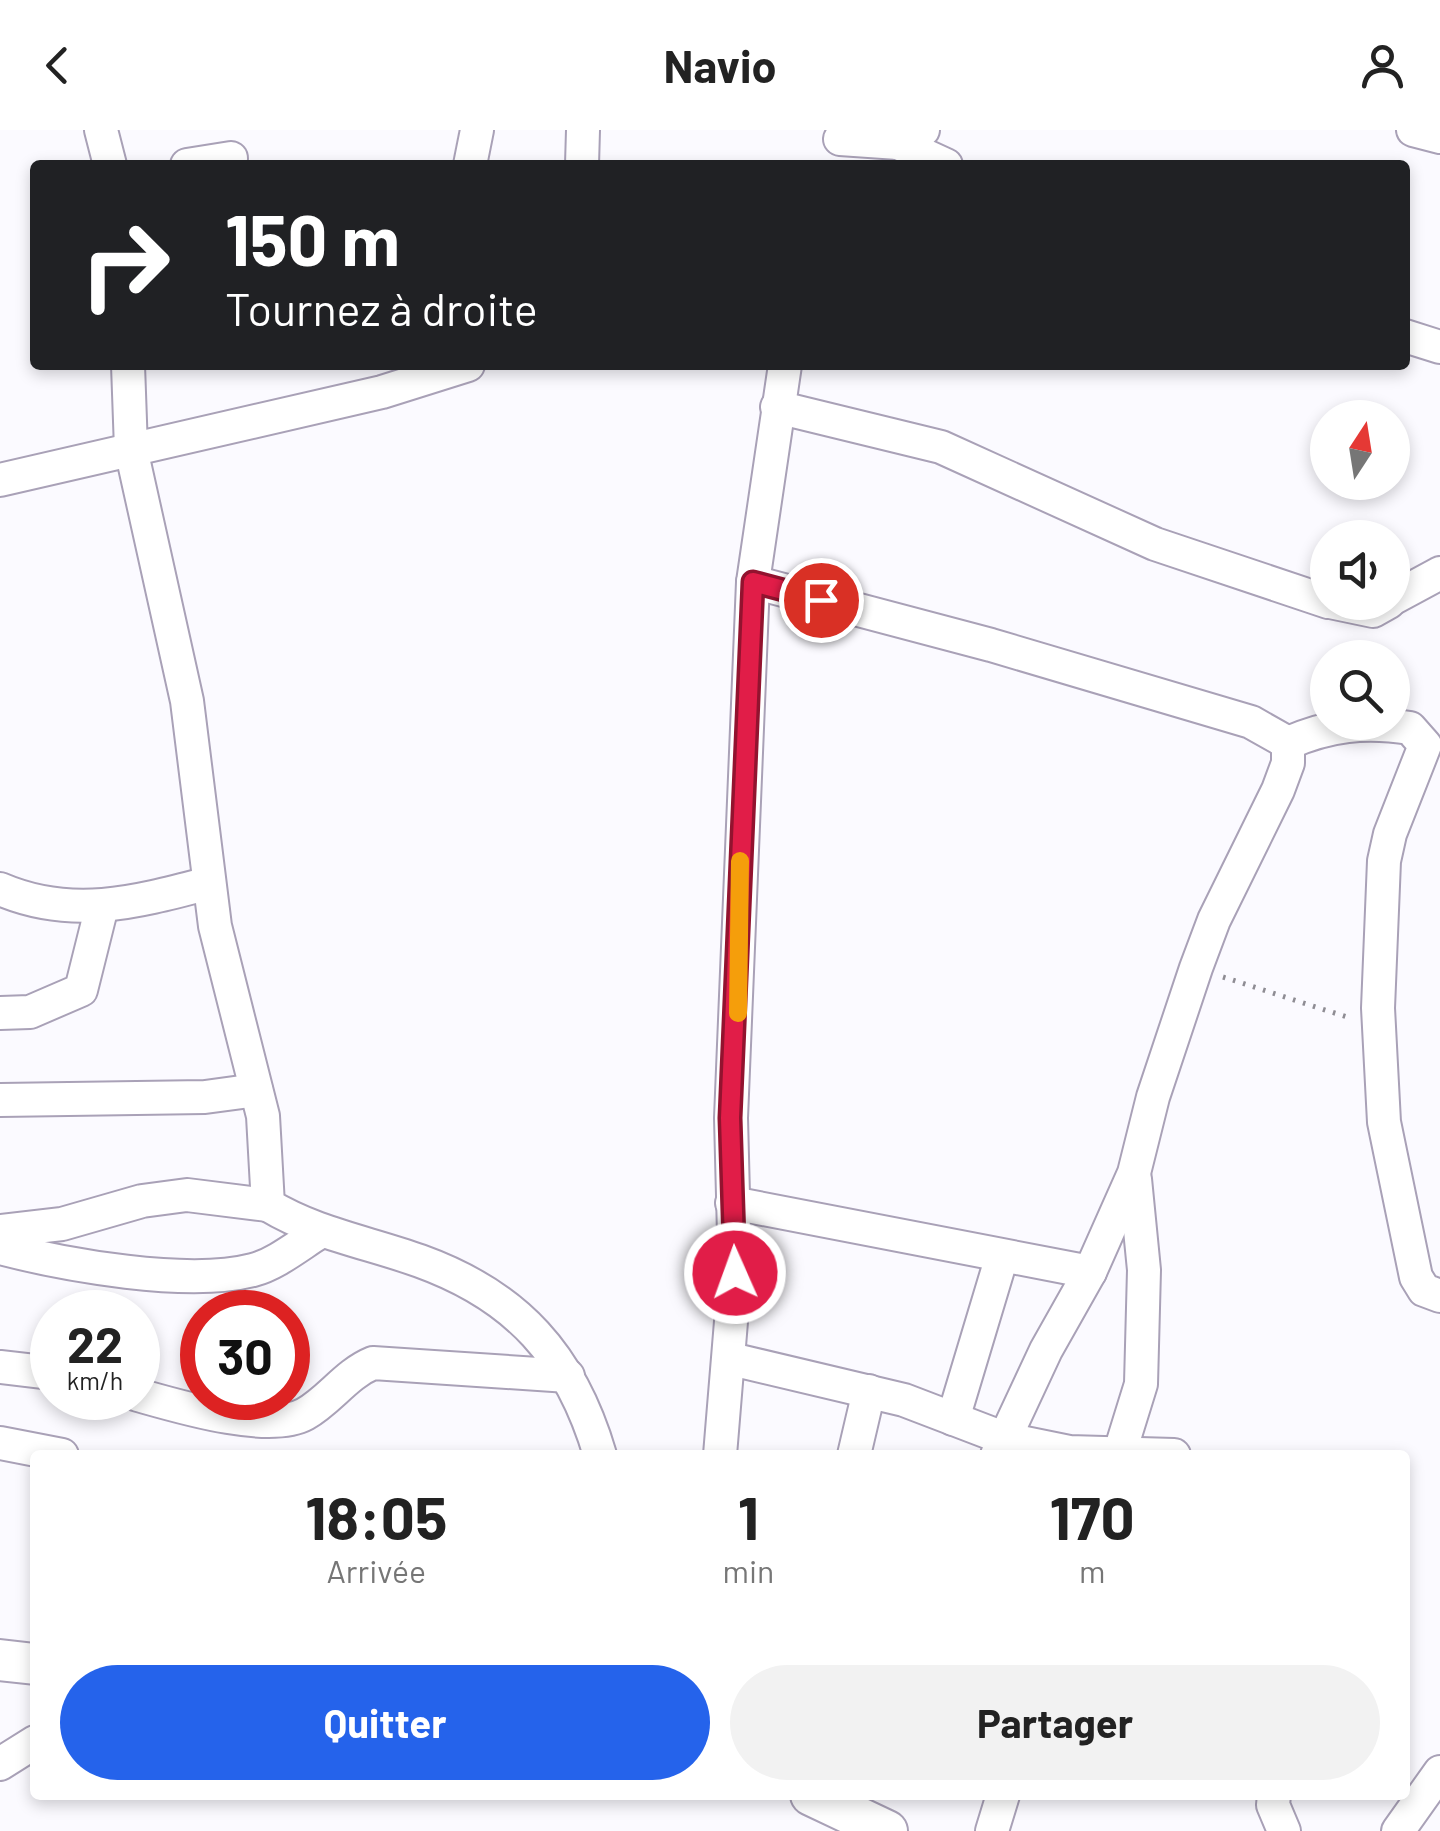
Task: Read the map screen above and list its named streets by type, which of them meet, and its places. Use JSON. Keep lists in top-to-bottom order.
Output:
{
  "north": "top",
  "page": {
    "header": "Navio",
    "turn": ["150 m", "Tournez à droite"],
    "speed": "22 km/h",
    "limit": "30",
    "eta": [
      "18:05",
      "Arrivée",
      "1",
      "min",
      "170",
      "m"
    ],
    "buttons": ["Quitter", "Partager"]
  }
}
